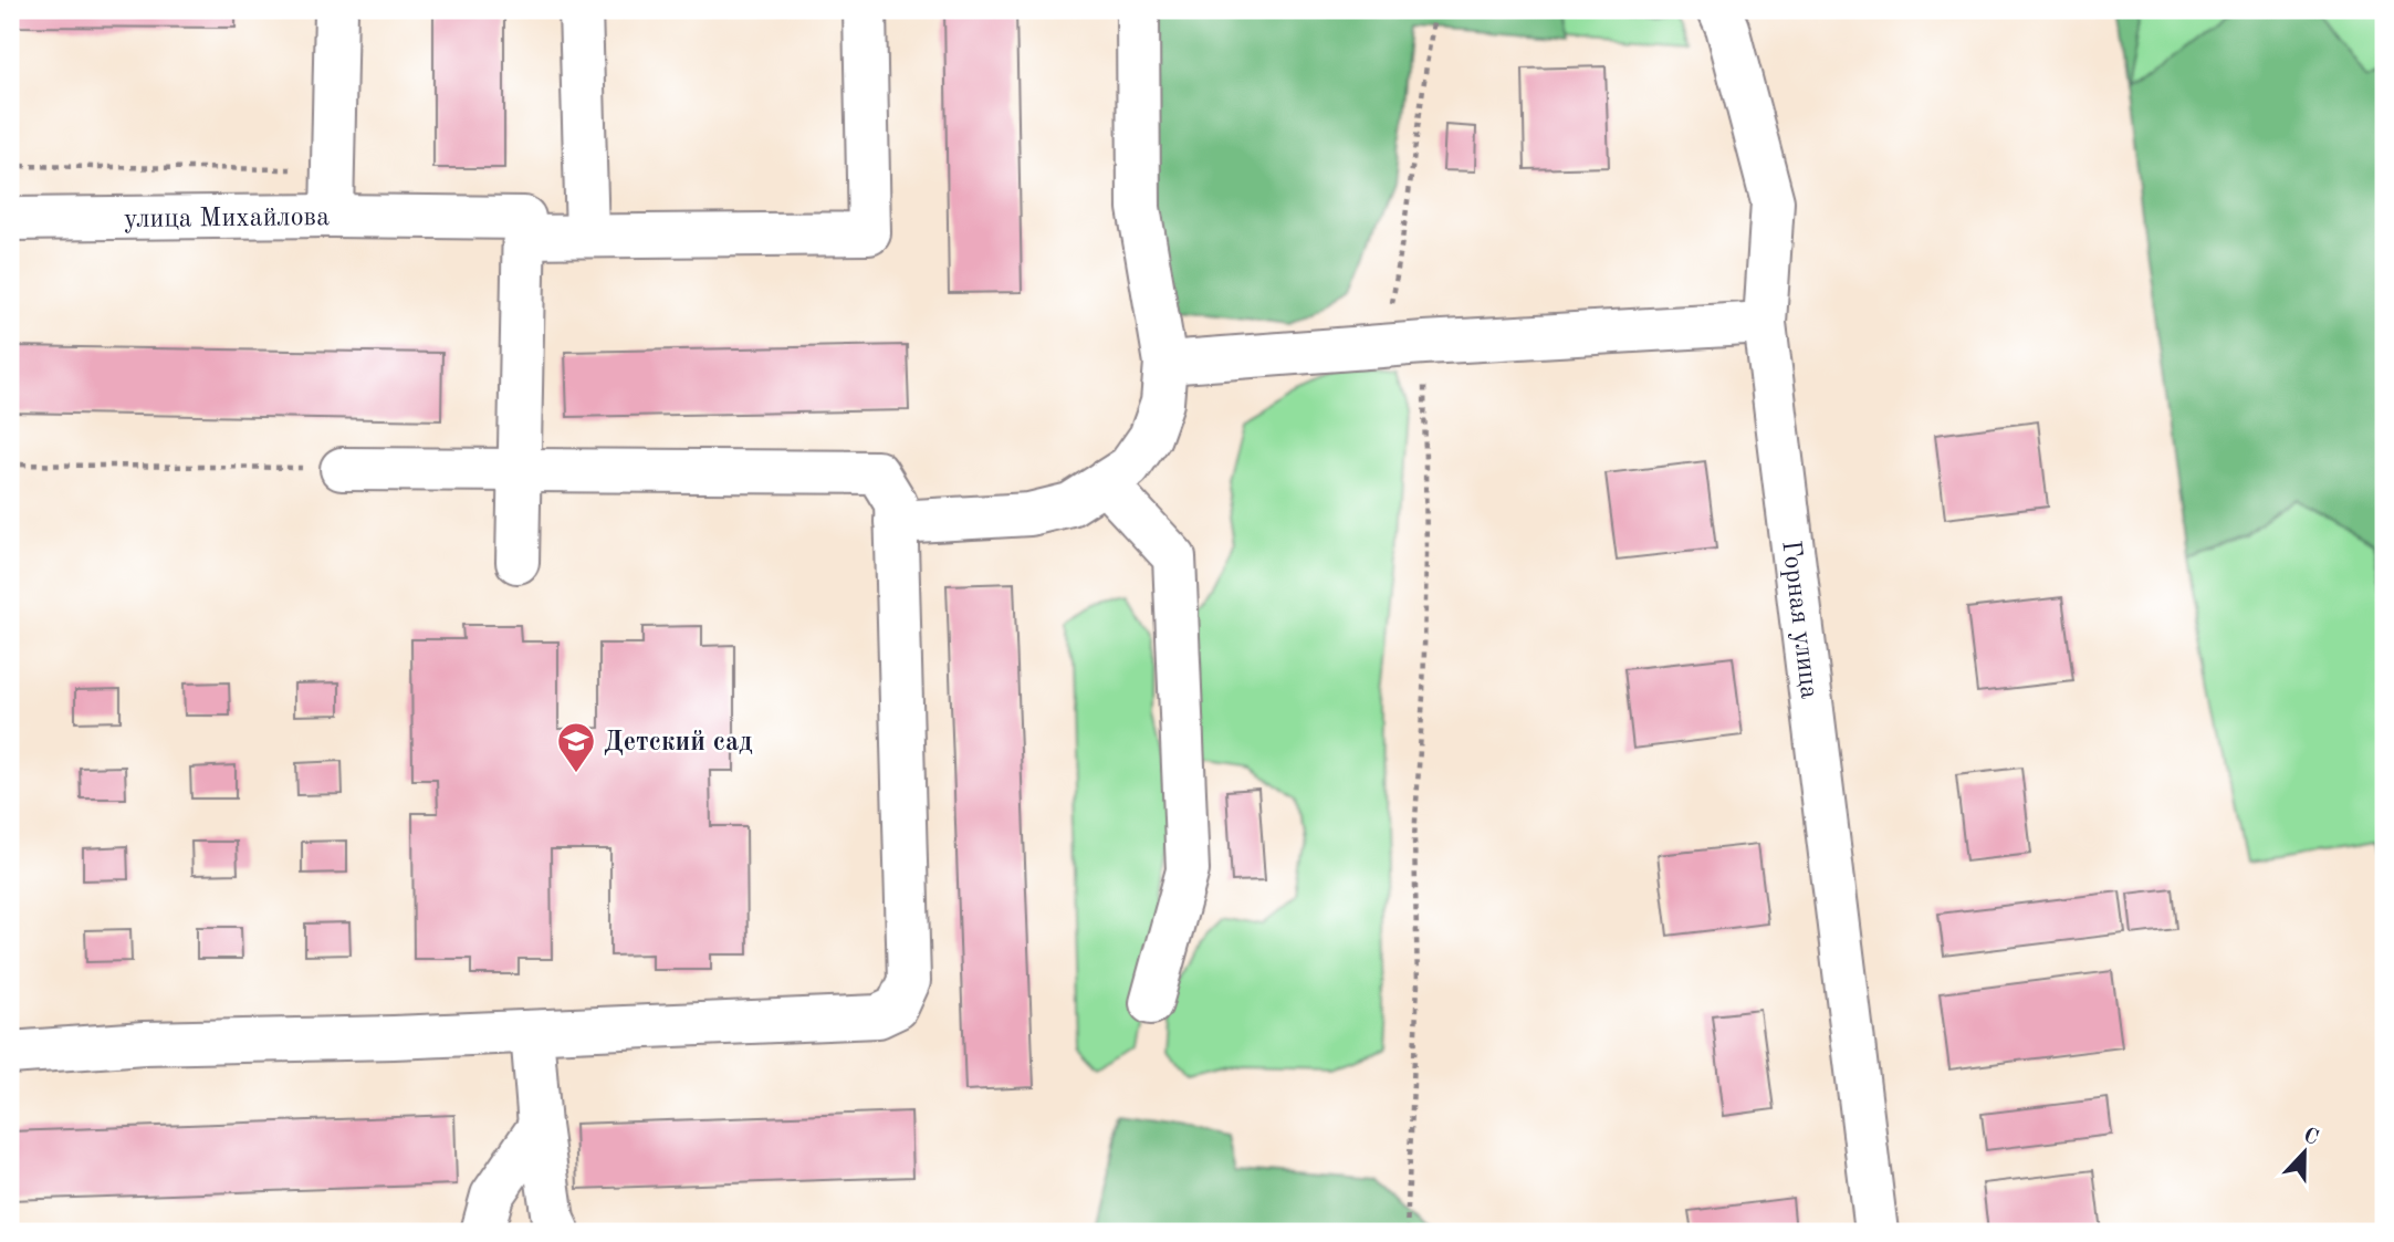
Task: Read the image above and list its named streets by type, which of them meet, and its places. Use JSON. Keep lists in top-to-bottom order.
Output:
{
  "streets": {
    "street": ["улица Михайлова", "Горная улица"]
  },
  "places": {
    "school or university": ["Детский сад"]
  },
  "north": "top"
}
